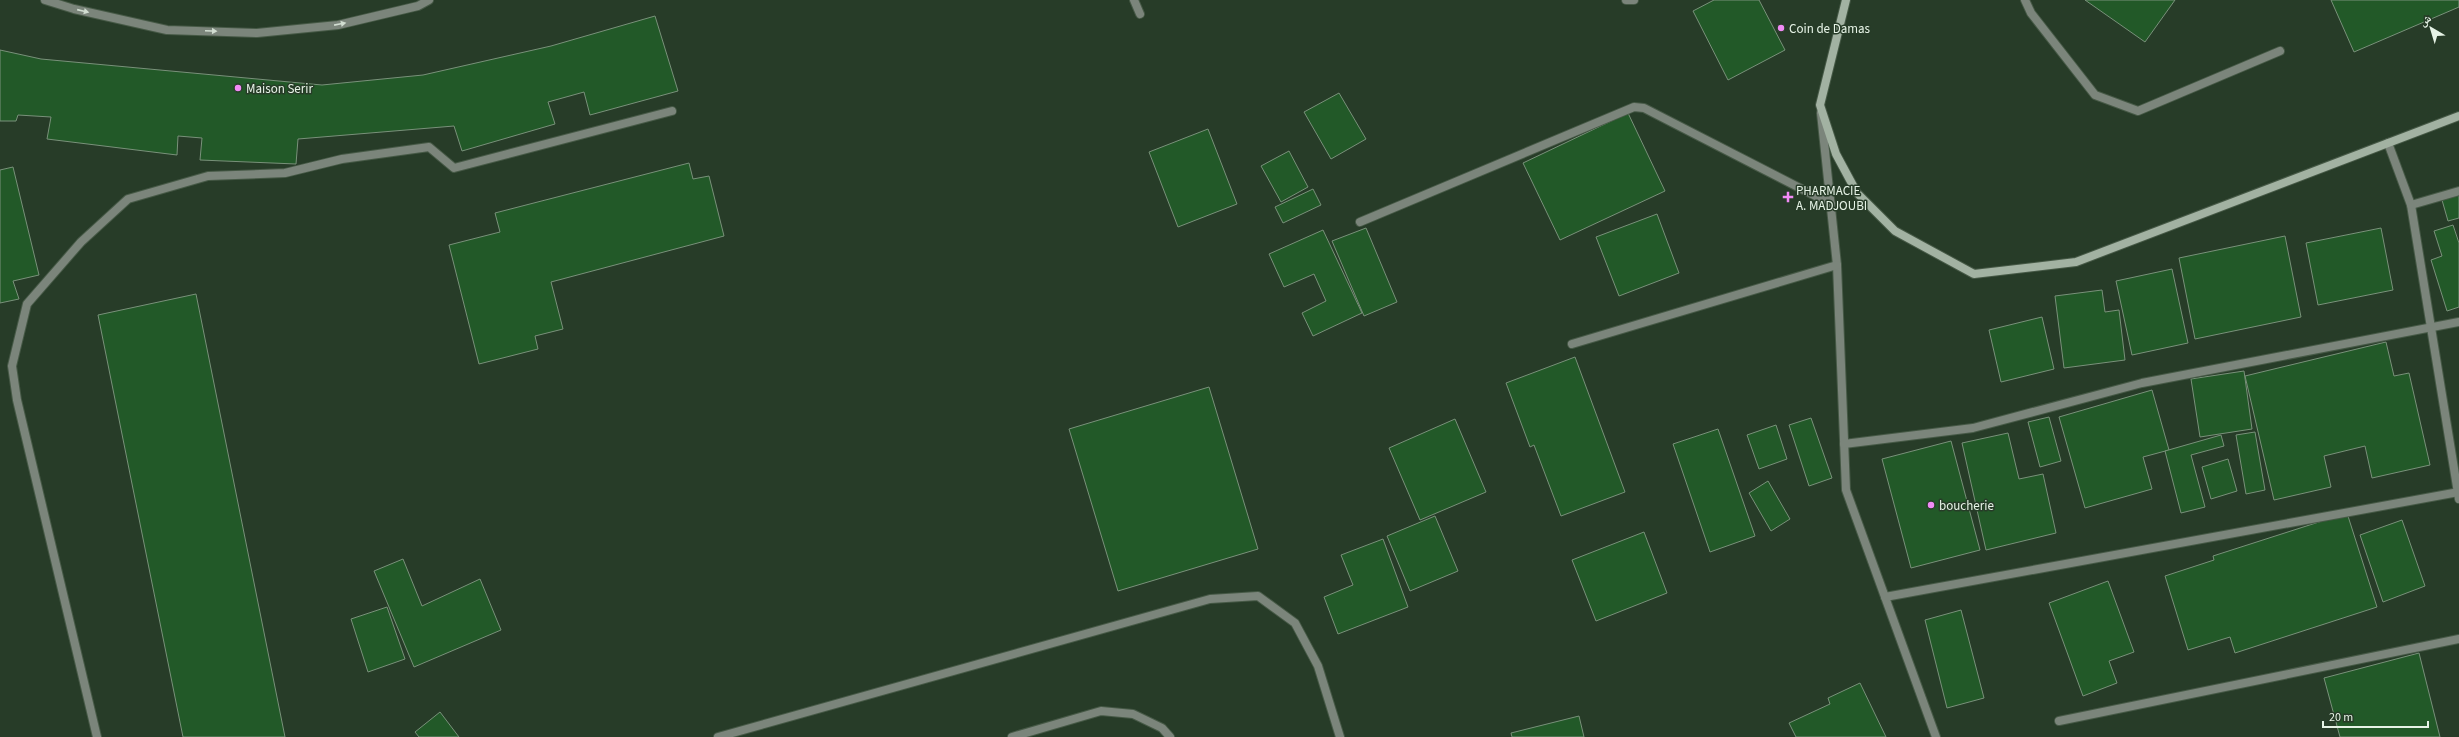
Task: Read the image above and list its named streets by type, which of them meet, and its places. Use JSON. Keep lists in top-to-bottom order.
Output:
{
  "places": {
    "other": ["Coin de Damas", "Maison Serir", "boucherie"],
    "health": ["PHARMACIE A. MADJOUBI"]
  },
  "scale_bar": "20 m",
  "north": "top left"
}
